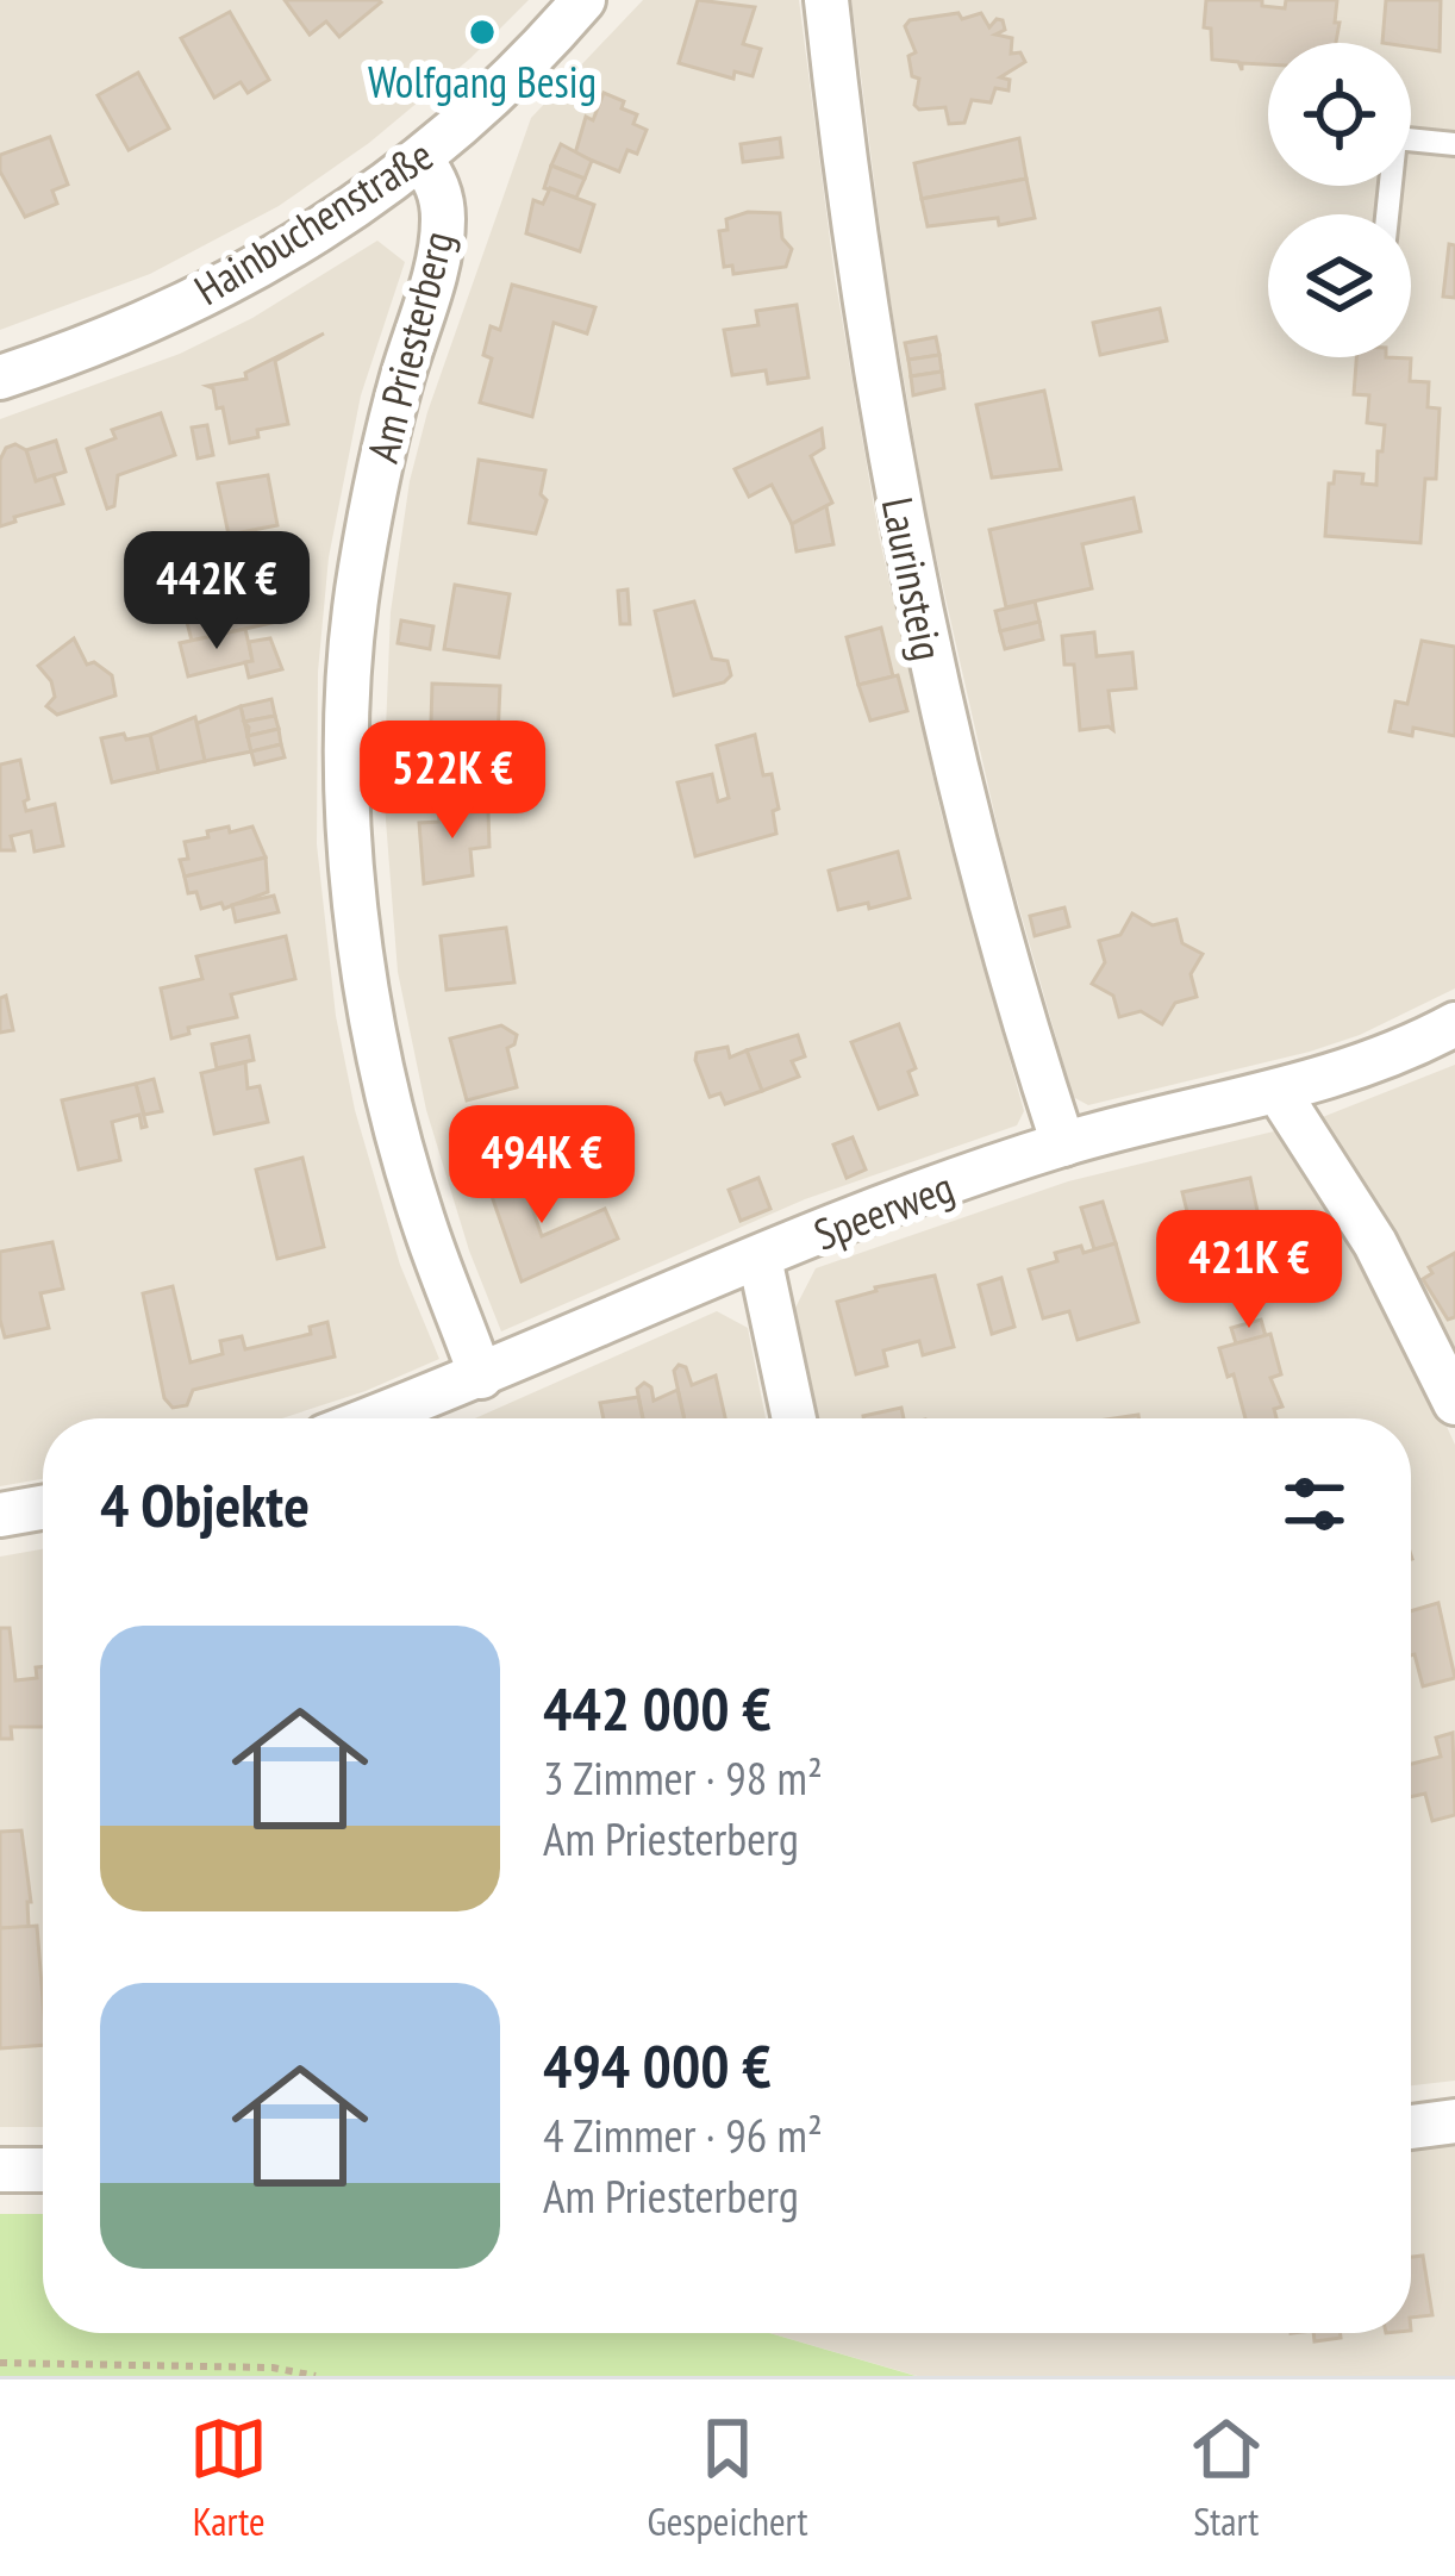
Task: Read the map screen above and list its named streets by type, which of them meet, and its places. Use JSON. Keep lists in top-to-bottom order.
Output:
{
  "streets": {
    "street": [
      "Hainbuchenstraße",
      "Am Priesterberg",
      "Laurinsteig",
      "Speerweg"
    ]
  },
  "crossings": [
    ["Hainbuchenstraße", "Am Priesterberg"],
    ["Am Priesterberg", "Speerweg"],
    ["Laurinsteig", "Speerweg"]
  ],
  "places": ["Wolfgang Besig"],
  "page": {
    "price": [
      "442K €",
      "522K €",
      "494K €",
      "421K €"
    ],
    "heading": "4 Objekte",
    "list": [
      {
        "name": "442 000 €",
        "note": "3 Zimmer · 98 m² · Am Priesterberg"
      },
      {
        "name": "494 000 €",
        "note": "4 Zimmer · 96 m² · Am Priesterberg"
      }
    ],
    "tabs": ["Karte", "Gespeichert", "Start"]
  }
}
